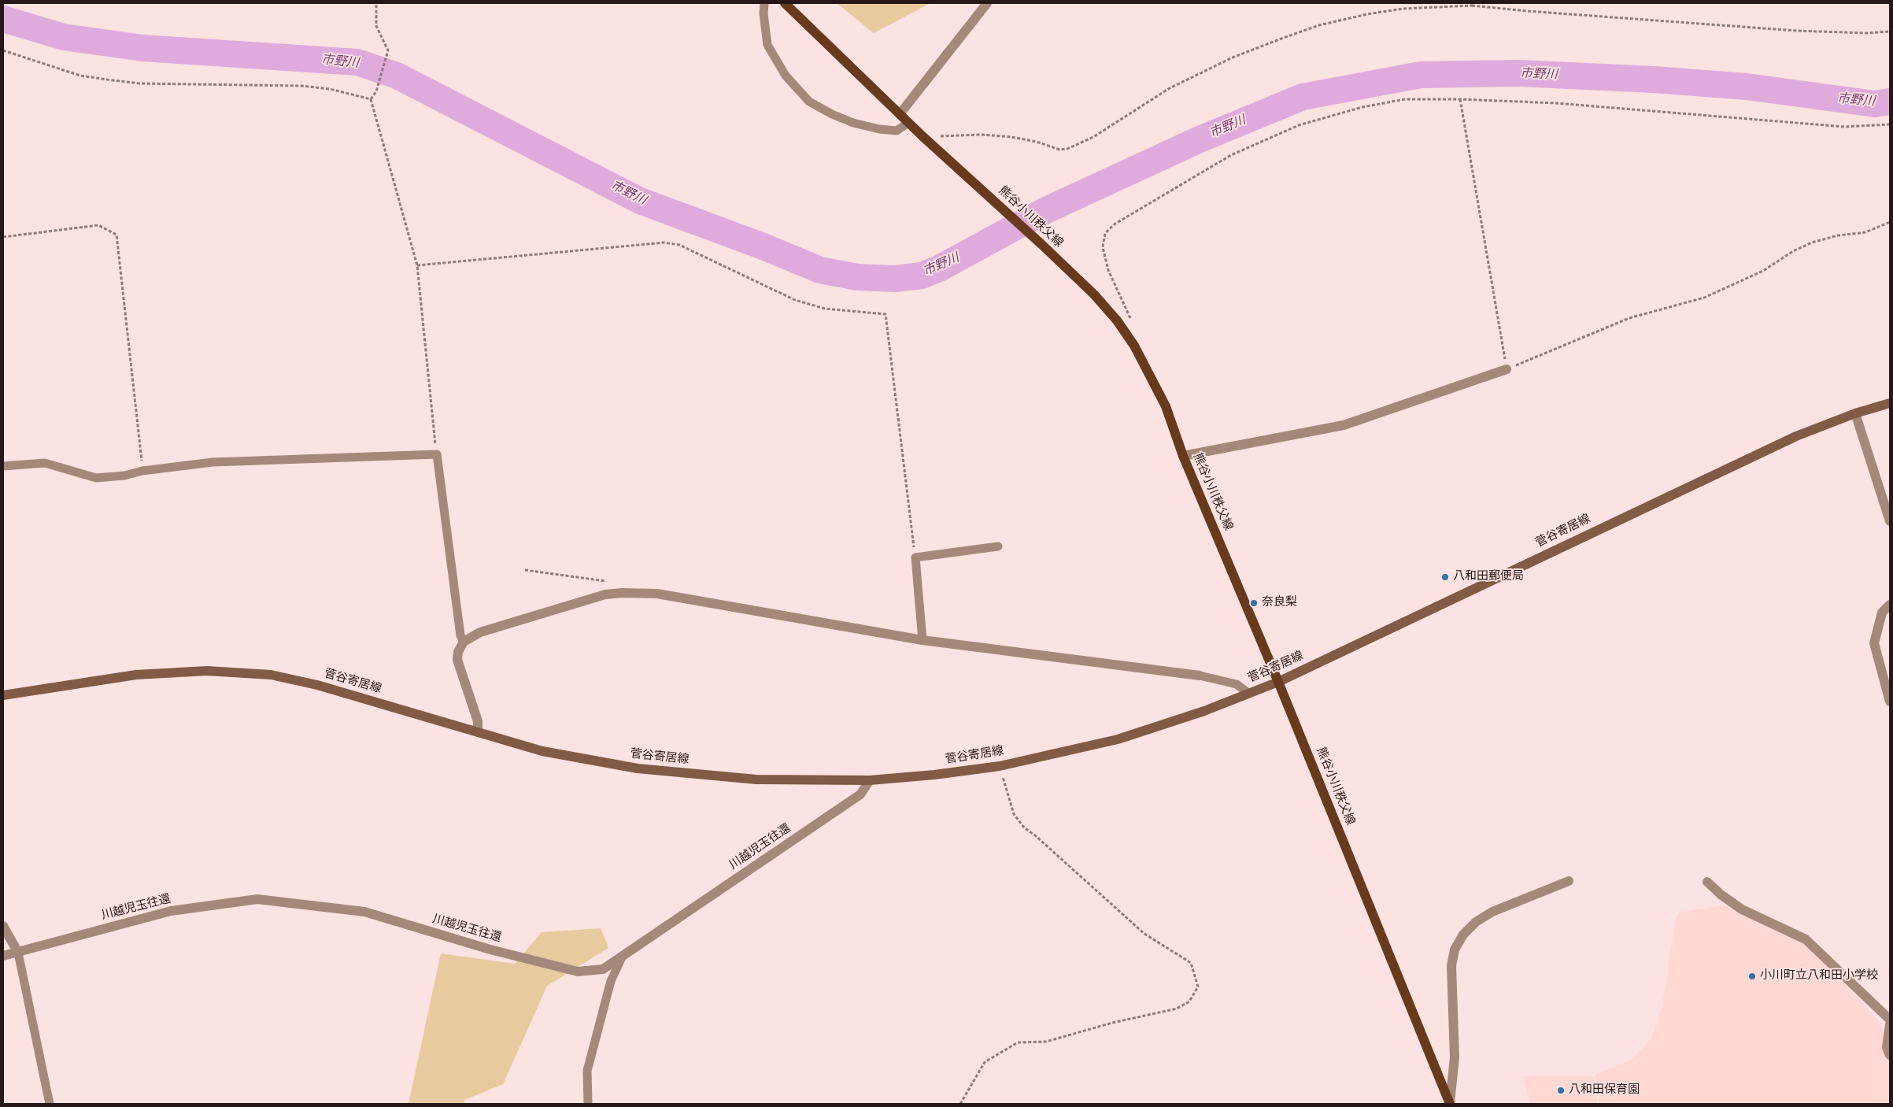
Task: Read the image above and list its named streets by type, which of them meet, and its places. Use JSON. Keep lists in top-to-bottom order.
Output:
{
  "streets": {
    "main road": ["熊谷小川秩父線", "菅谷寄居線"],
    "street": ["川越児玉往還"]
  },
  "crossings": [
    ["熊谷小川秩父線", "菅谷寄居線"],
    ["菅谷寄居線", "川越児玉往還"]
  ],
  "water": ["市野川"],
  "places": [
    "八和田郵便局",
    "奈良梨",
    "小川町立八和田小学校",
    "八和田保育園"
  ]
}
